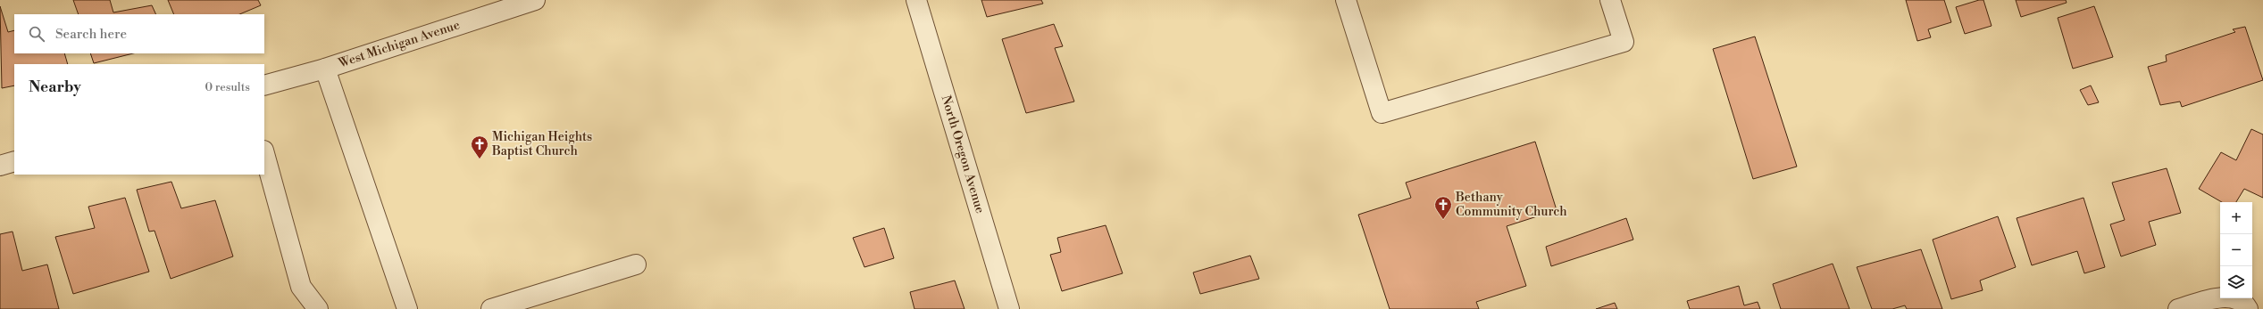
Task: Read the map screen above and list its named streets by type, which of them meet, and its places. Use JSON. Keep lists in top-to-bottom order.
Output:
{
  "streets": {
    "street": ["West Michigan Avenue", "North Oregon Avenue"]
  },
  "places": {
    "church": ["Michigan Heights Baptist Church", "Bethany Community Church"]
  },
  "page": {
    "search": "Search here",
    "heading": ["Nearby", "0 results"],
    "map_buttons": ["+", "−"]
  }
}
